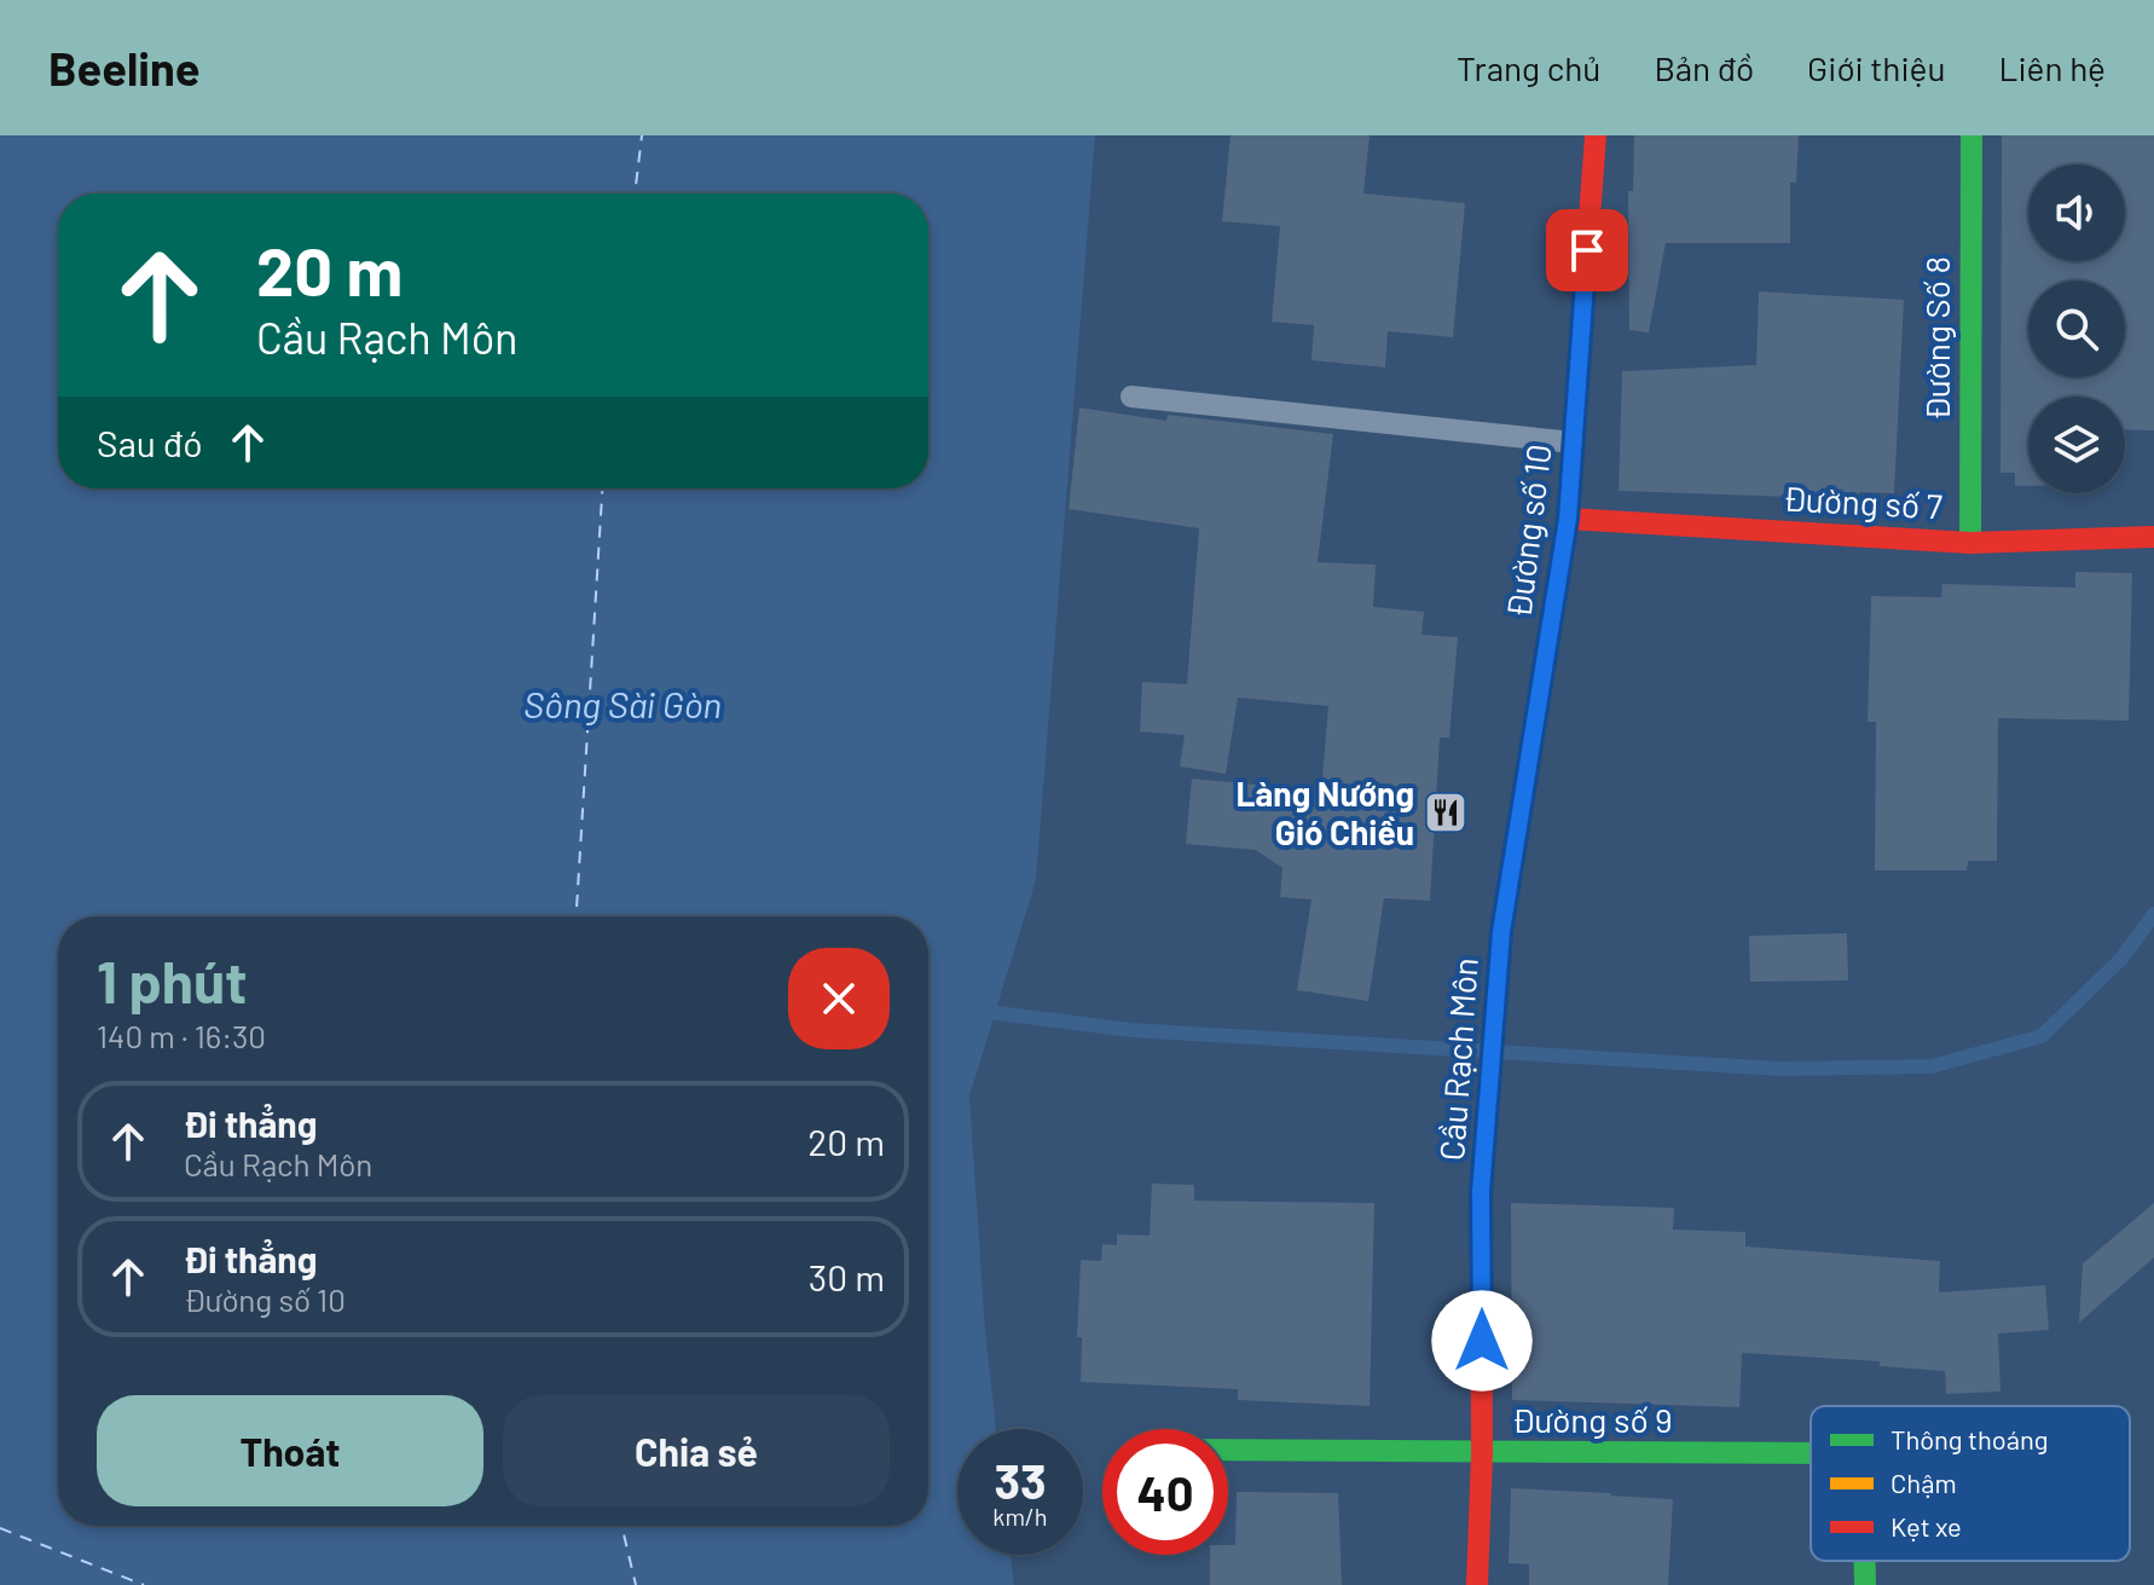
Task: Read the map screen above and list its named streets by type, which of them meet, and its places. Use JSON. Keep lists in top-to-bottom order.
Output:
{
  "streets": {
    "street": [
      "Đường Số 8",
      "Đường số 7",
      "Đường số 10",
      "Cầu Rạch Môn",
      "Đường số 9"
    ]
  },
  "crossings": [
    ["Đường Số 8", "Đường số 7"],
    ["Đường số 7", "Đường số 10"],
    ["Đường số 10", "Cầu Rạch Môn"],
    ["Cầu Rạch Môn", "Đường số 9"]
  ],
  "water": ["Sông Sài Gòn"],
  "places": {
    "restaurant": ["Làng Nướng Gió Chiều"]
  },
  "legend": ["Thông thoáng", "Chậm", "Kẹt xe"],
  "page": {
    "header": "Beeline",
    "nav": [
      "Trang chủ",
      "Bản đồ",
      "Giới thiệu",
      "Liên hệ"
    ],
    "turn": ["20 m", "Cầu Rạch Môn"],
    "then": "Sau đó",
    "heading": ["1 phút", "140 m · 16:30"],
    "list": [
      {
        "name": "Đi thẳng",
        "note": "Cầu Rạch Môn",
        "value": "20 m"
      },
      {
        "name": "Đi thẳng",
        "note": "Đường số 10",
        "value": "30 m"
      }
    ],
    "buttons": ["Thoát", "Chia sẻ"],
    "speed": "33 km/h",
    "limit": "40"
  }
}
